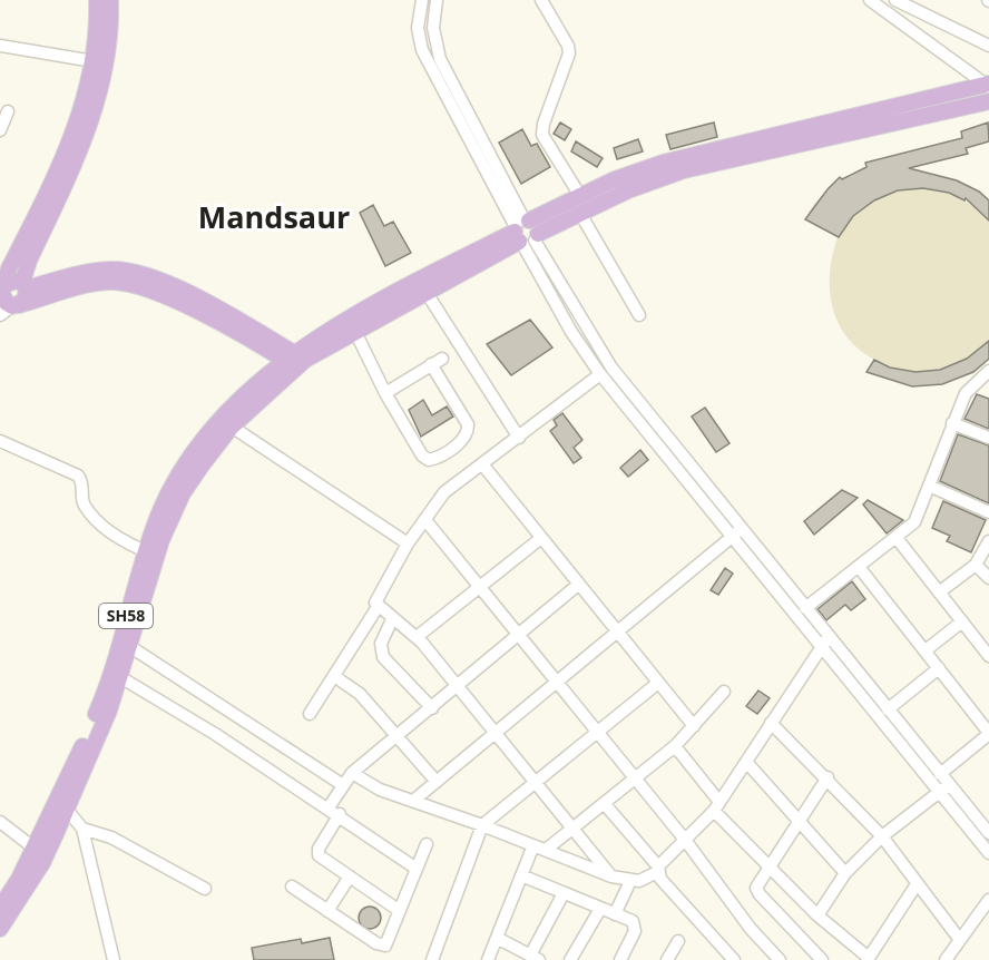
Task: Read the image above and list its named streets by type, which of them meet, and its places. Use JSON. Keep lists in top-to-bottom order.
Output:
{
  "streets": {
    "main road": ["SH58"]
  },
  "districts": ["Mandsaur"]
}
